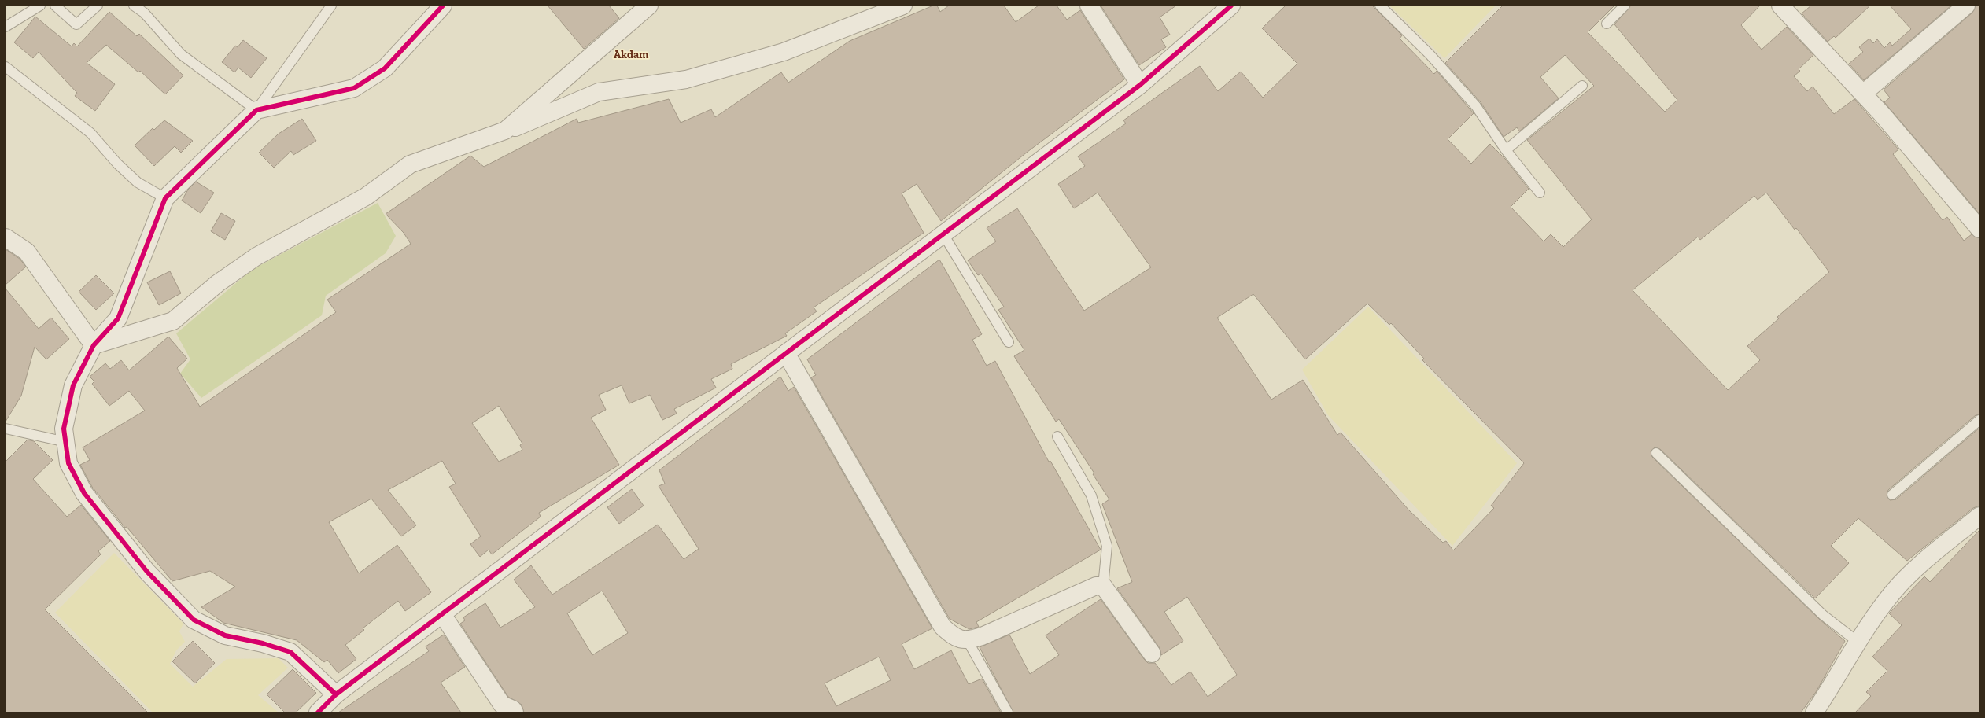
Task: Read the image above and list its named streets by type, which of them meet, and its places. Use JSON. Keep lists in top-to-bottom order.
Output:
{
  "districts": ["Akdam"]
}
